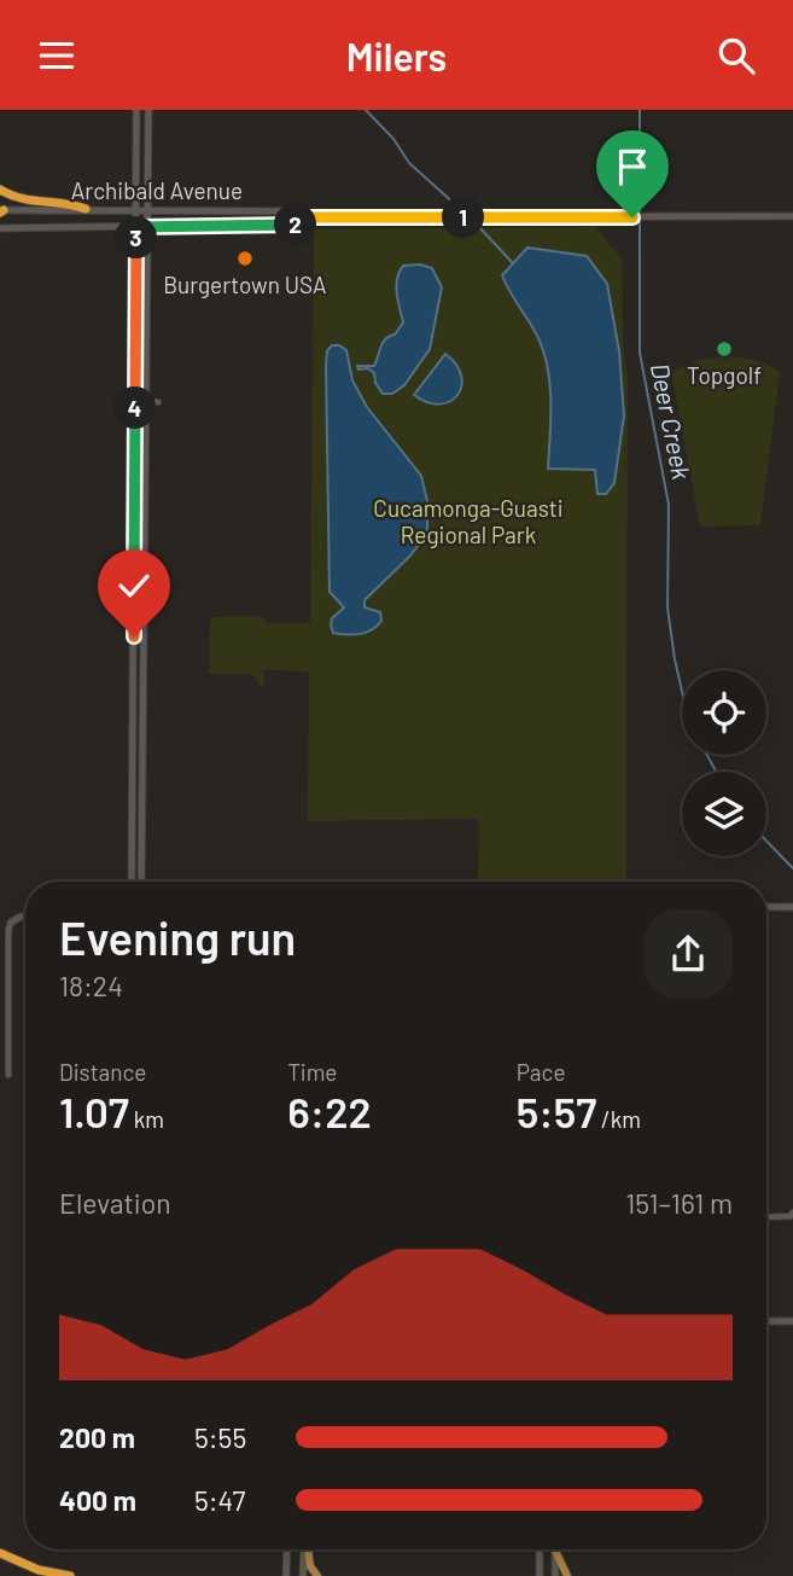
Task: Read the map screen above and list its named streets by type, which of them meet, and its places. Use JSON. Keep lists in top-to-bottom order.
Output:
{
  "streets": {
    "main road": ["Archibald Avenue"]
  },
  "water": ["Deer Creek"],
  "parks": ["Cucamonga-Guasti Regional Park"],
  "places": ["Burgertown USA", "Topgolf"],
  "page": {
    "header": "Milers",
    "pins": [
      "1",
      "2",
      "3",
      "4"
    ],
    "heading": ["Evening run", "18:24"],
    "stats": [
      ["Distance", "1.07 km"],
      ["Time", "6:22"],
      ["Pace", "5:57 /km"]
    ],
    "chart": ["Elevation", "151–161 m"],
    "list": [
      {
        "name": "200 m",
        "note": "5:55"
      },
      {
        "name": "400 m",
        "note": "5:47"
      }
    ]
  }
}
